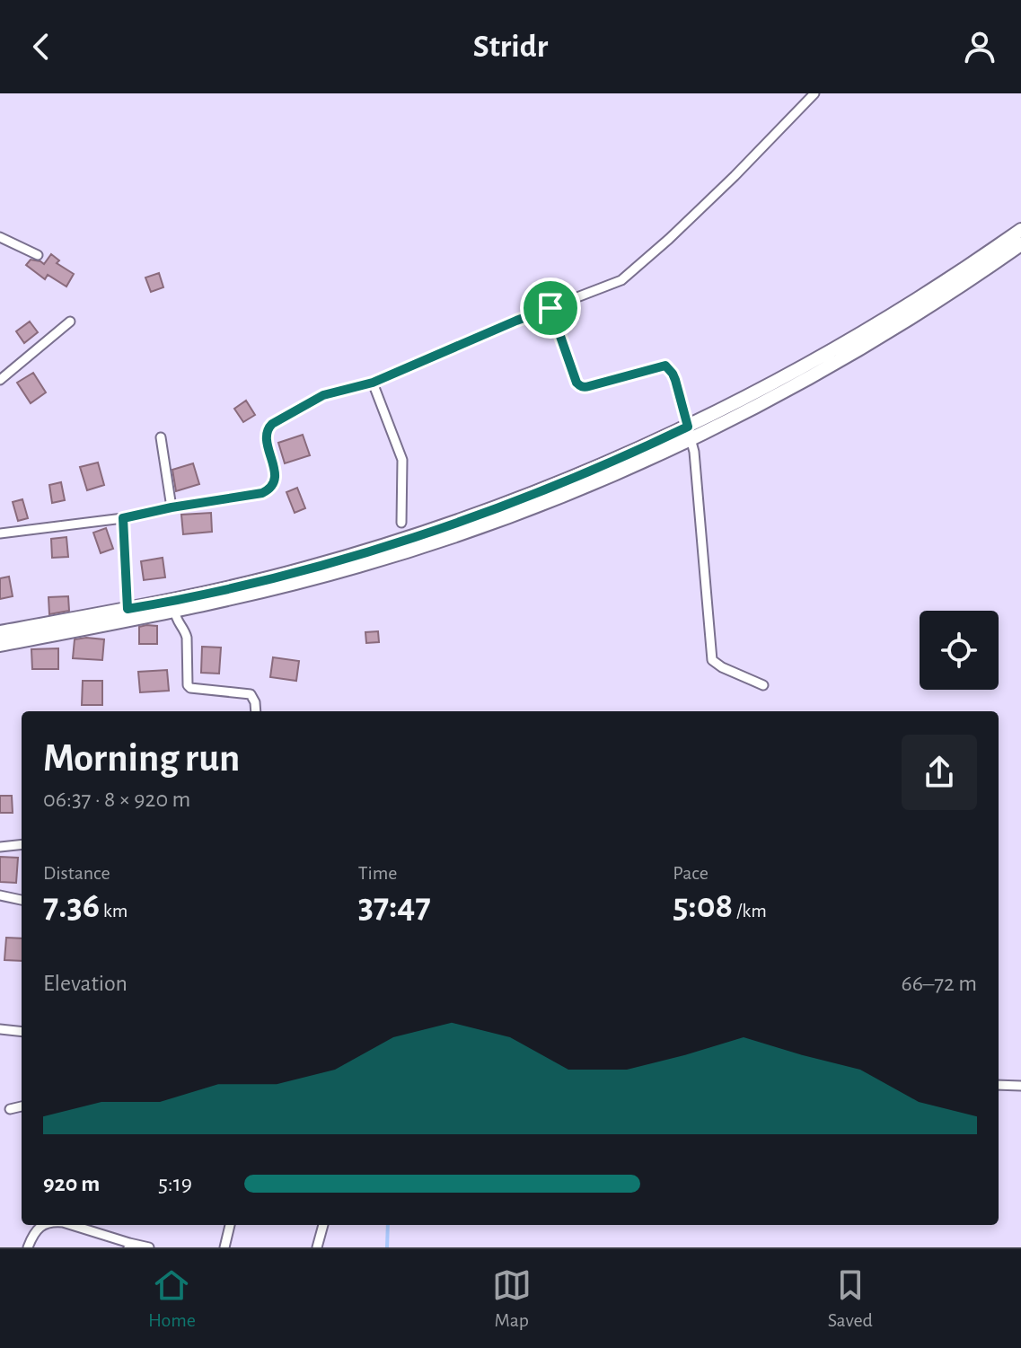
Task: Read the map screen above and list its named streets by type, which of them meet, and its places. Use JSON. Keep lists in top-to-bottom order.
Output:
{
  "page": {
    "header": "Stridr",
    "heading": ["Morning run", "06:37 · 8 × 920 m"],
    "stats": [
      ["Distance", "7.36 km"],
      ["Time", "37:47"],
      ["Pace", "5:08 /km"]
    ],
    "chart": ["Elevation", "66–72 m"],
    "list": [
      {
        "name": "920 m",
        "note": "5:19"
      }
    ],
    "tabs": ["Home", "Map", "Saved"]
  }
}
